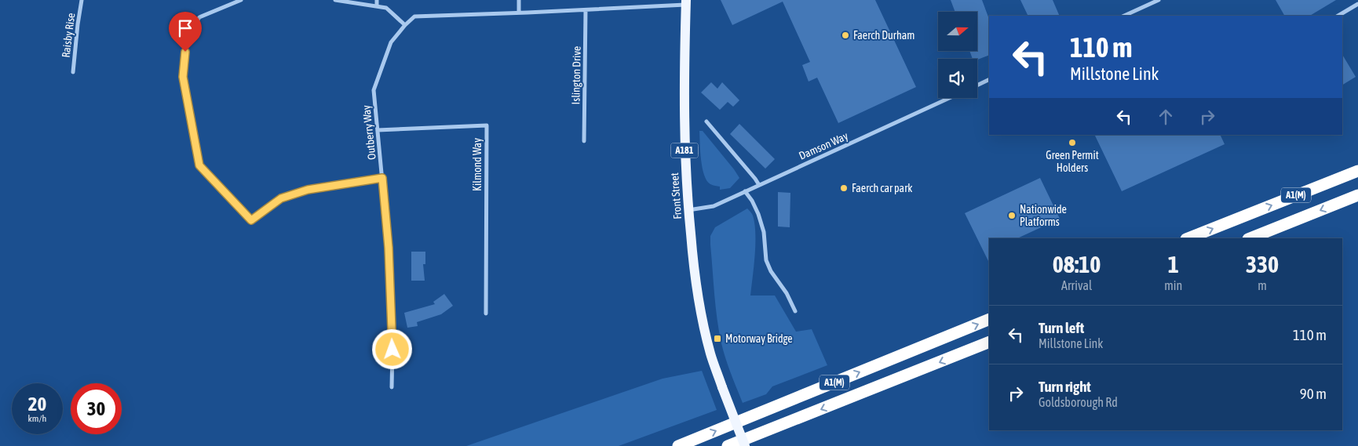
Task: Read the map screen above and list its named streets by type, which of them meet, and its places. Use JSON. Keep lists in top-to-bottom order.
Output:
{
  "streets": {
    "highway": ["A1(M)"],
    "main road": ["A181", "Front Street"],
    "street": [
      "Raisby Rise",
      "Islington Drive",
      "Outberry Way",
      "Damson Way",
      "Kilmond Way"
    ]
  },
  "crossings": [
    ["Outberry Way", "Kilmond Way"],
    ["Damson Way", "Front Street"]
  ],
  "places": {
    "other": [
      "Faerch Durham",
      "Green Permit Holders",
      "Faerch car park",
      "Nationwide Platforms"
    ],
    "transit": ["Motorway Bridge"]
  },
  "north": "right",
  "page": {
    "turn": ["110 m", "Millstone Link"],
    "eta": [
      "08:10",
      "Arrival",
      "1",
      "min",
      "330",
      "m"
    ],
    "list": [
      {
        "name": "Turn left",
        "note": "Millstone Link",
        "value": "110 m"
      },
      {
        "name": "Turn right",
        "note": "Goldsborough Rd",
        "value": "90 m"
      }
    ],
    "speed": "20 km/h",
    "limit": "30"
  }
}
